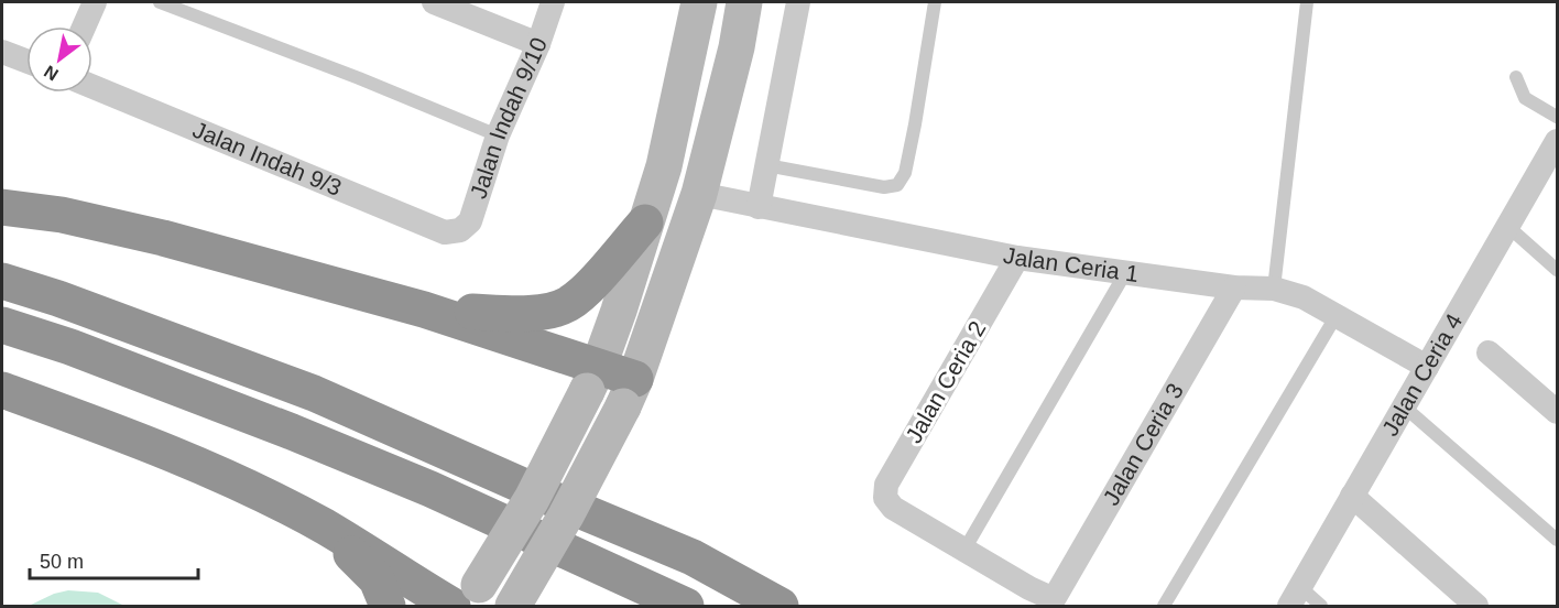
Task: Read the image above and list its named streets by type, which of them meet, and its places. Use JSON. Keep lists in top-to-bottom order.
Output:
{
  "streets": {
    "street": [
      "Jalan Indah 9/10",
      "Jalan Indah 9/3",
      "Jalan Ceria 1",
      "Jalan Ceria 4",
      "Jalan Ceria 2",
      "Jalan Ceria 3"
    ]
  },
  "crossings": [
    ["Jalan Indah 9/10", "Jalan Indah 9/3"],
    ["Jalan Ceria 1", "Jalan Ceria 4"],
    ["Jalan Ceria 1", "Jalan Ceria 2"],
    ["Jalan Ceria 1", "Jalan Ceria 3"]
  ],
  "scale_bar": "50 m",
  "north": "bottom left"
}
